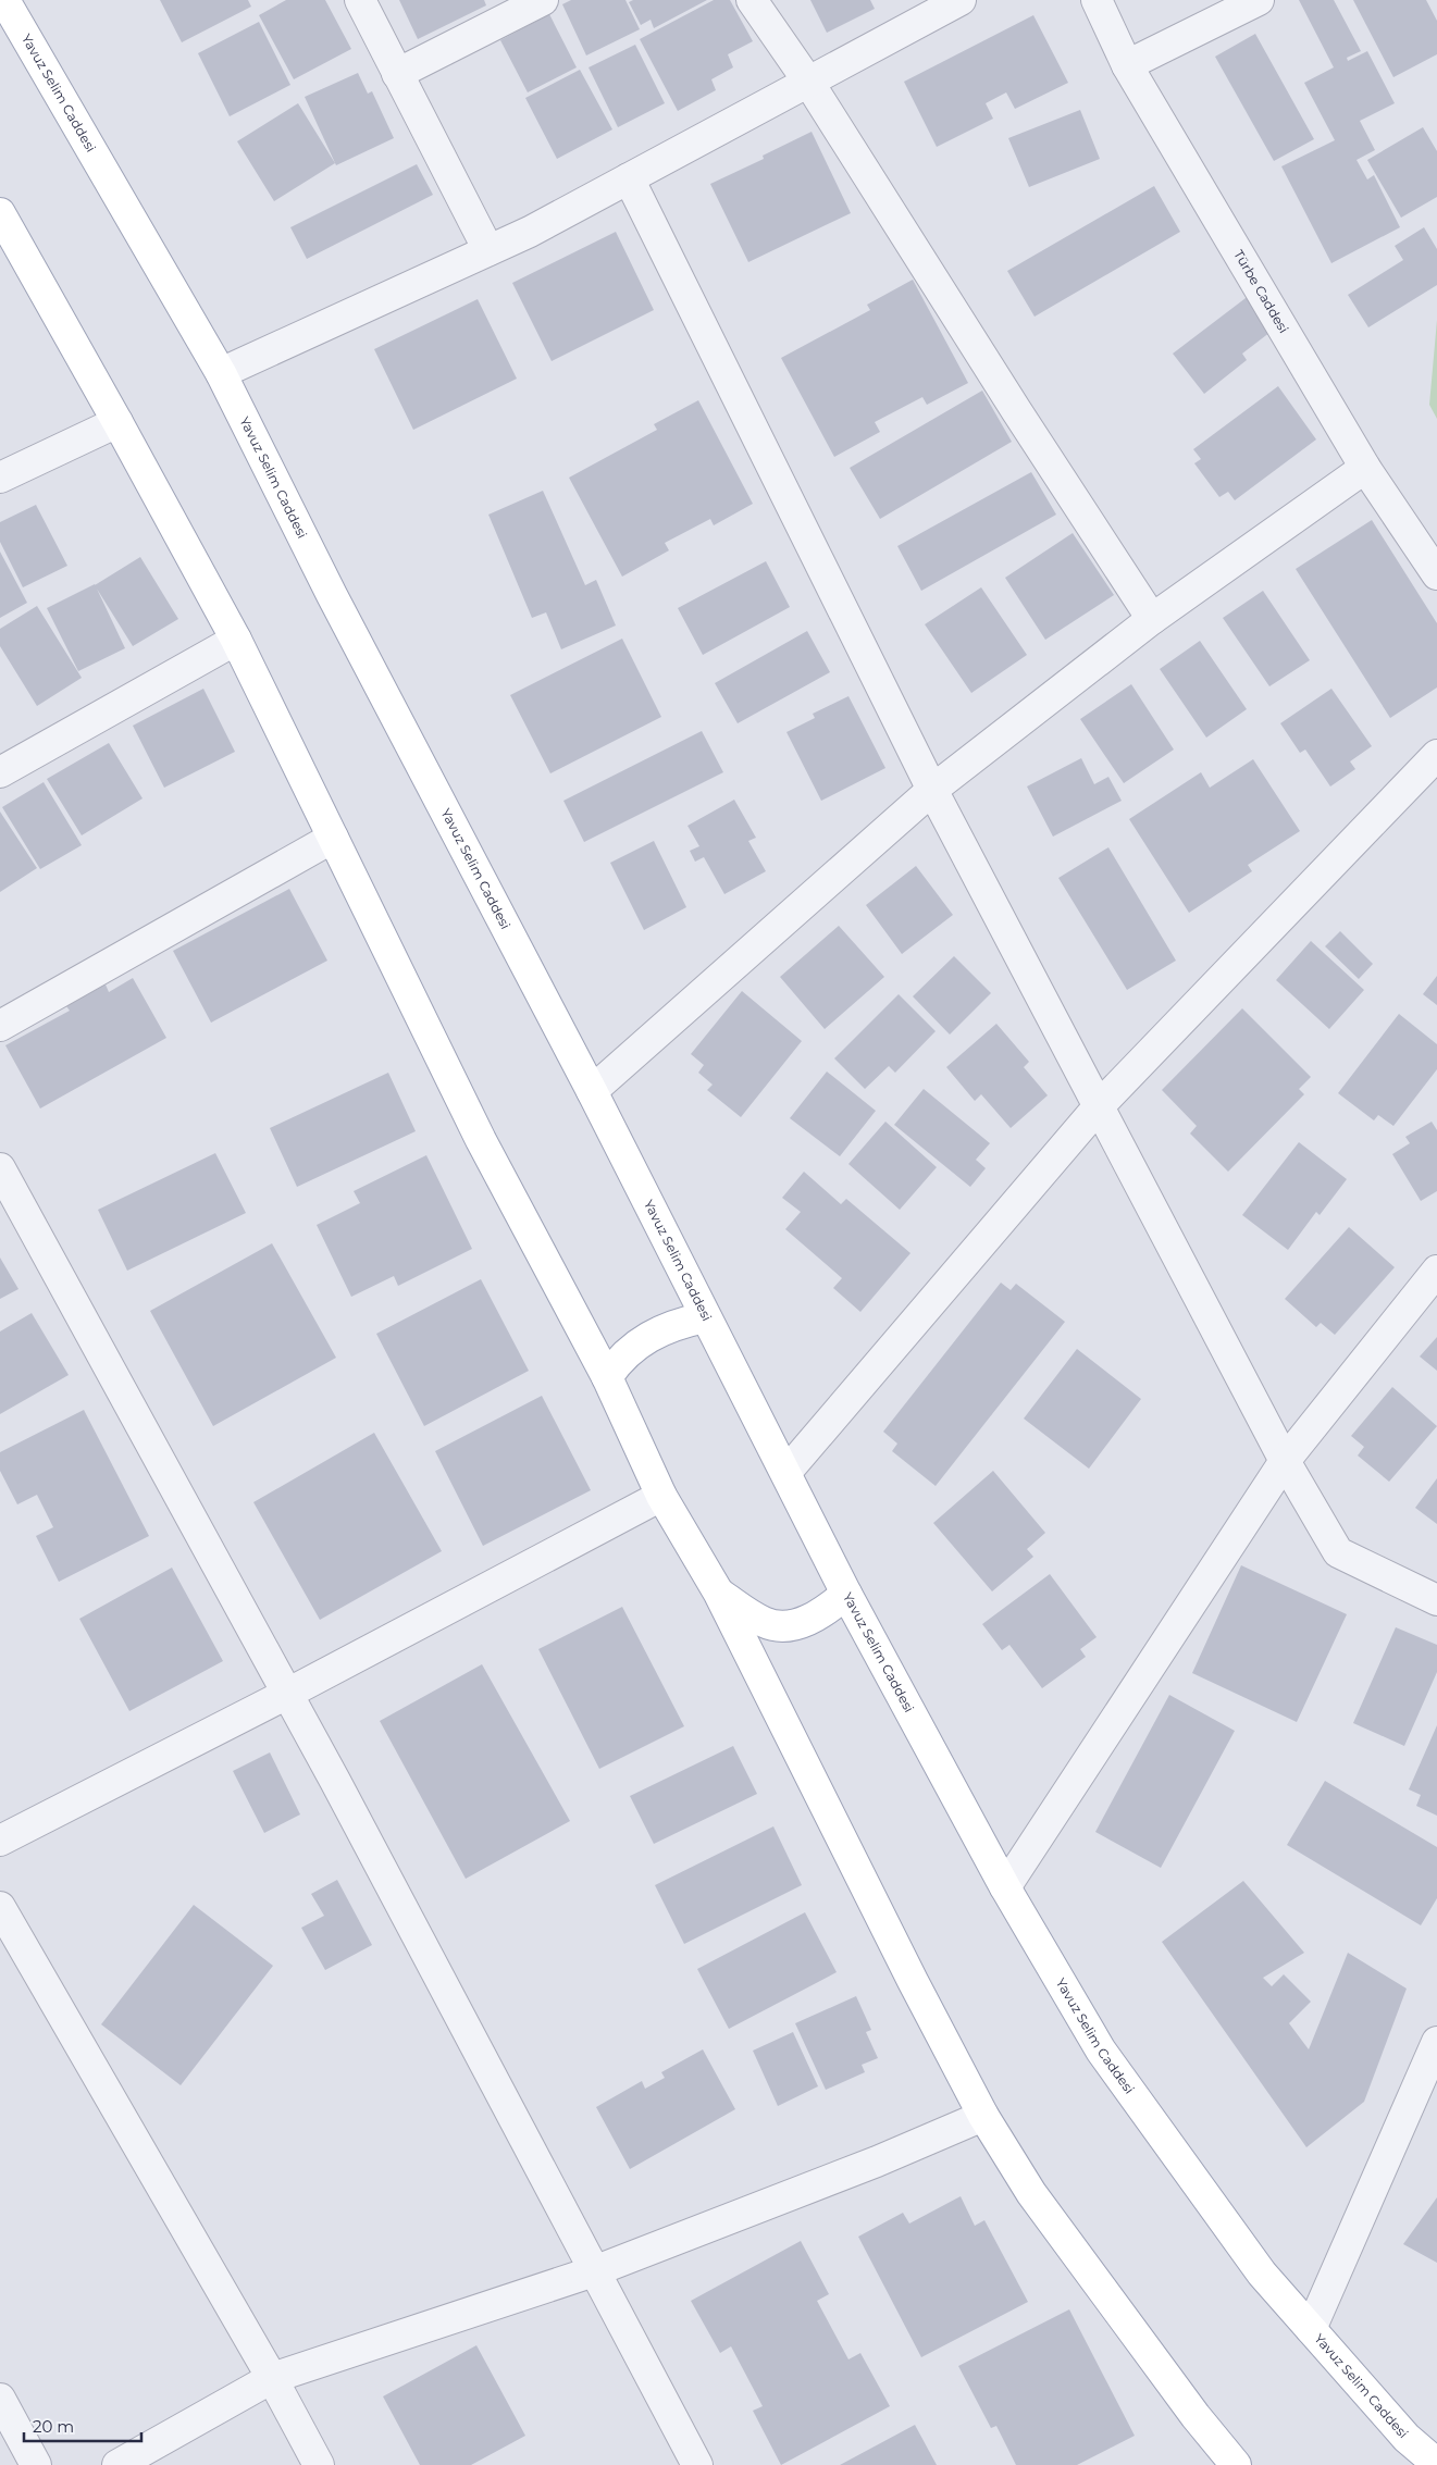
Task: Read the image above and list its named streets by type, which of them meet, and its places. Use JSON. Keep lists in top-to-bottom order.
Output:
{
  "streets": {
    "main road": ["Yavuz Selim Caddesi"],
    "street": ["Türbe Caddesi"]
  },
  "scale_bar": "20 m"
}
